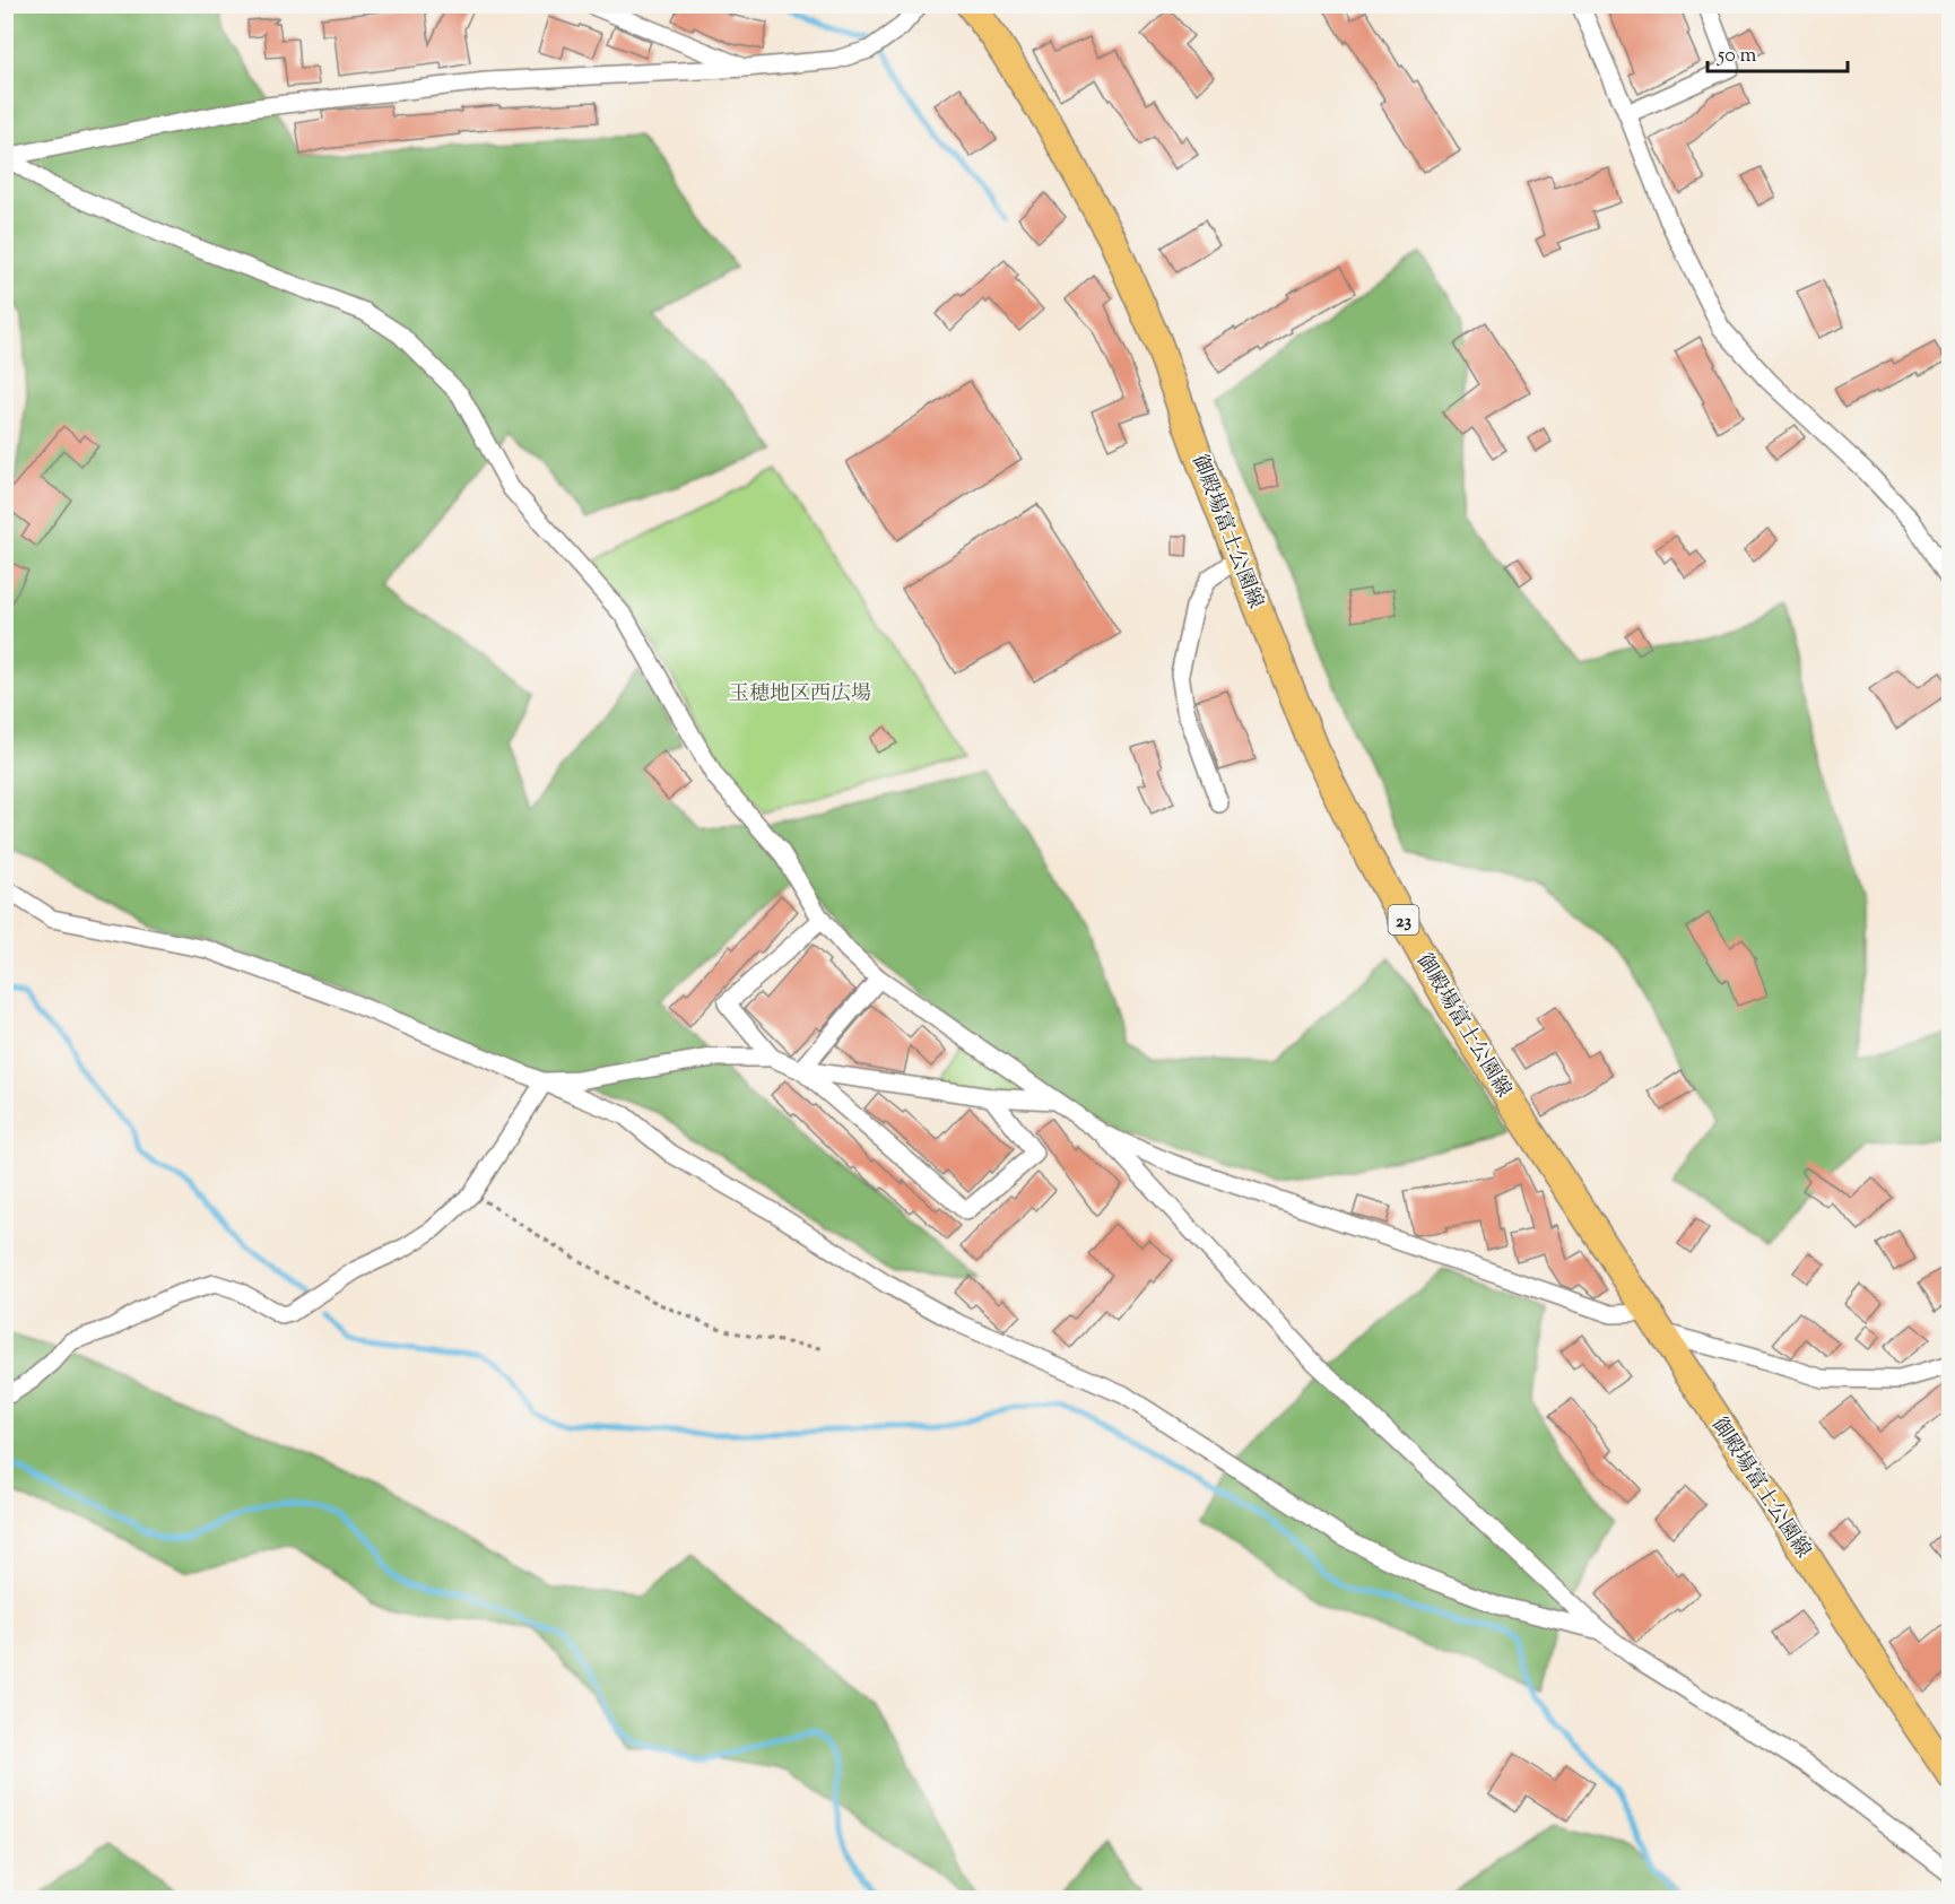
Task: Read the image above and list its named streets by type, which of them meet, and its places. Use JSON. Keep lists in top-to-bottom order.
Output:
{
  "streets": {
    "main road": ["御殿場富士公園線", "23"]
  },
  "parks": ["玉穂地区西広場"],
  "scale_bar": "50 m"
}
